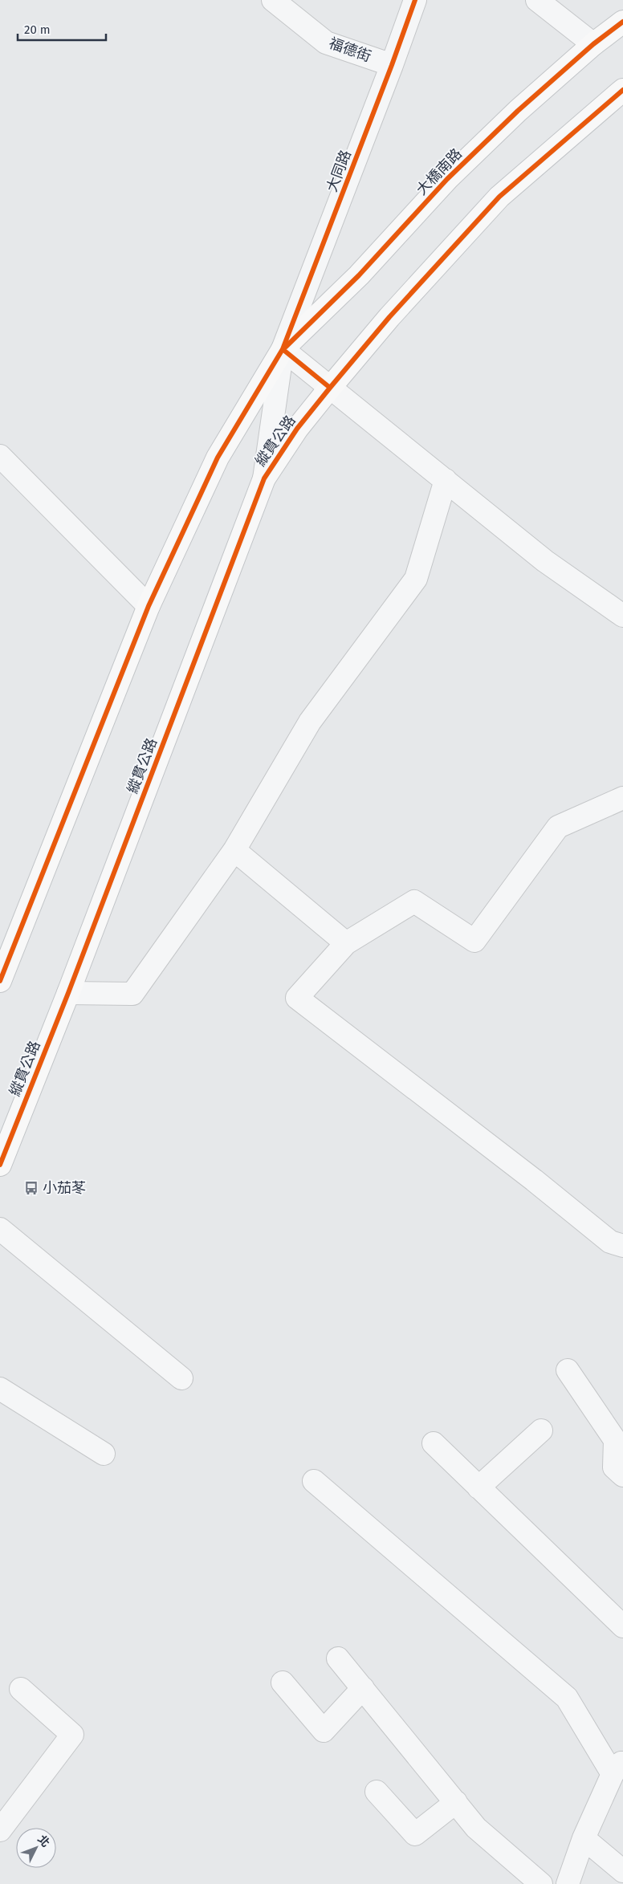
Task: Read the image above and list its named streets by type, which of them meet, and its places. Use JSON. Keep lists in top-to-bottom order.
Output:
{
  "streets": {
    "main road": ["大橋南路", "縱貫公路"],
    "street": ["福德街", "大同路"]
  },
  "crossings": [
    ["福德街", "大同路"],
    ["大同路", "大橋南路"],
    ["大同路", "縱貫公路"]
  ],
  "places": {
    "bus stop": ["小茄苳"]
  },
  "scale_bar": "20 m",
  "north": "top right"
}
